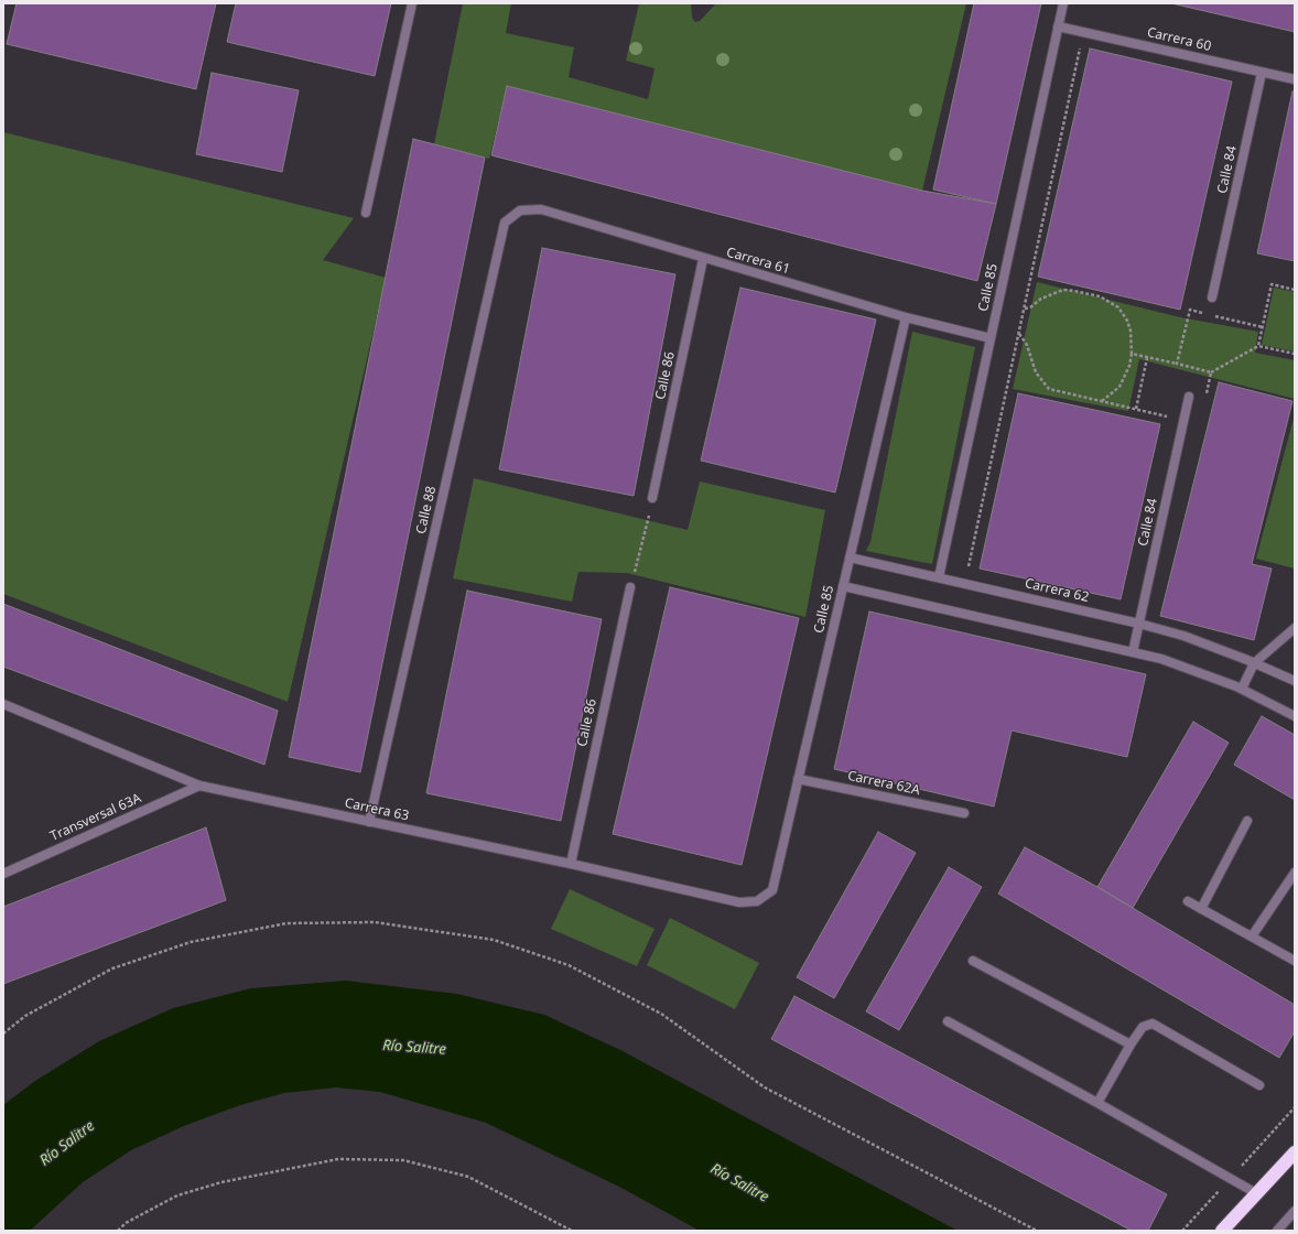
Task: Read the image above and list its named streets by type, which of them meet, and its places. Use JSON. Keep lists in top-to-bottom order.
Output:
{
  "streets": {
    "street": [
      "Carrera 60",
      "Calle 84",
      "Carrera 61",
      "Calle 85",
      "Calle 86",
      "Calle 88",
      "Carrera 62",
      "Carrera 62A",
      "Carrera 63",
      "Transversal 63A"
    ]
  },
  "crossings": [
    ["Carrera 60", "Calle 84"],
    ["Carrera 60", "Calle 85"],
    ["Calle 84", "Carrera 62"],
    ["Carrera 61", "Calle 85"],
    ["Carrera 61", "Calle 86"],
    ["Carrera 61", "Calle 88"],
    ["Calle 85", "Carrera 62"],
    ["Calle 85", "Carrera 62A"],
    ["Calle 85", "Carrera 63"],
    ["Calle 86", "Carrera 63"],
    ["Calle 88", "Carrera 63"],
    ["Carrera 63", "Transversal 63A"]
  ],
  "water": ["Río Salitre"]
}
